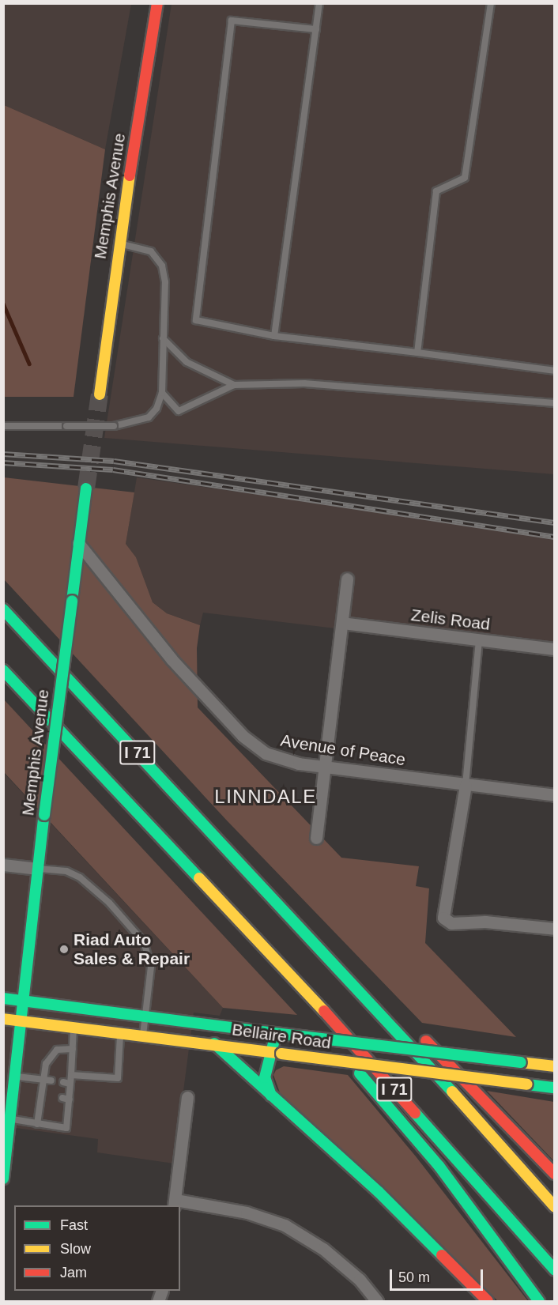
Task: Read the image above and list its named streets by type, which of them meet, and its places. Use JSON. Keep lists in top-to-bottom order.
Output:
{
  "streets": {
    "main road": ["Memphis Avenue", "I 71", "Bellaire Road"],
    "street": ["Zelis Road", "Avenue of Peace"]
  },
  "crossings": [
    ["Memphis Avenue", "Avenue of Peace"],
    ["Memphis Avenue", "Bellaire Road"]
  ],
  "districts": ["LINNDALE"],
  "places": ["Riad Auto Sales & Repair"],
  "legend": ["Fast", "Slow", "Jam"],
  "scale_bar": "50 m"
}
